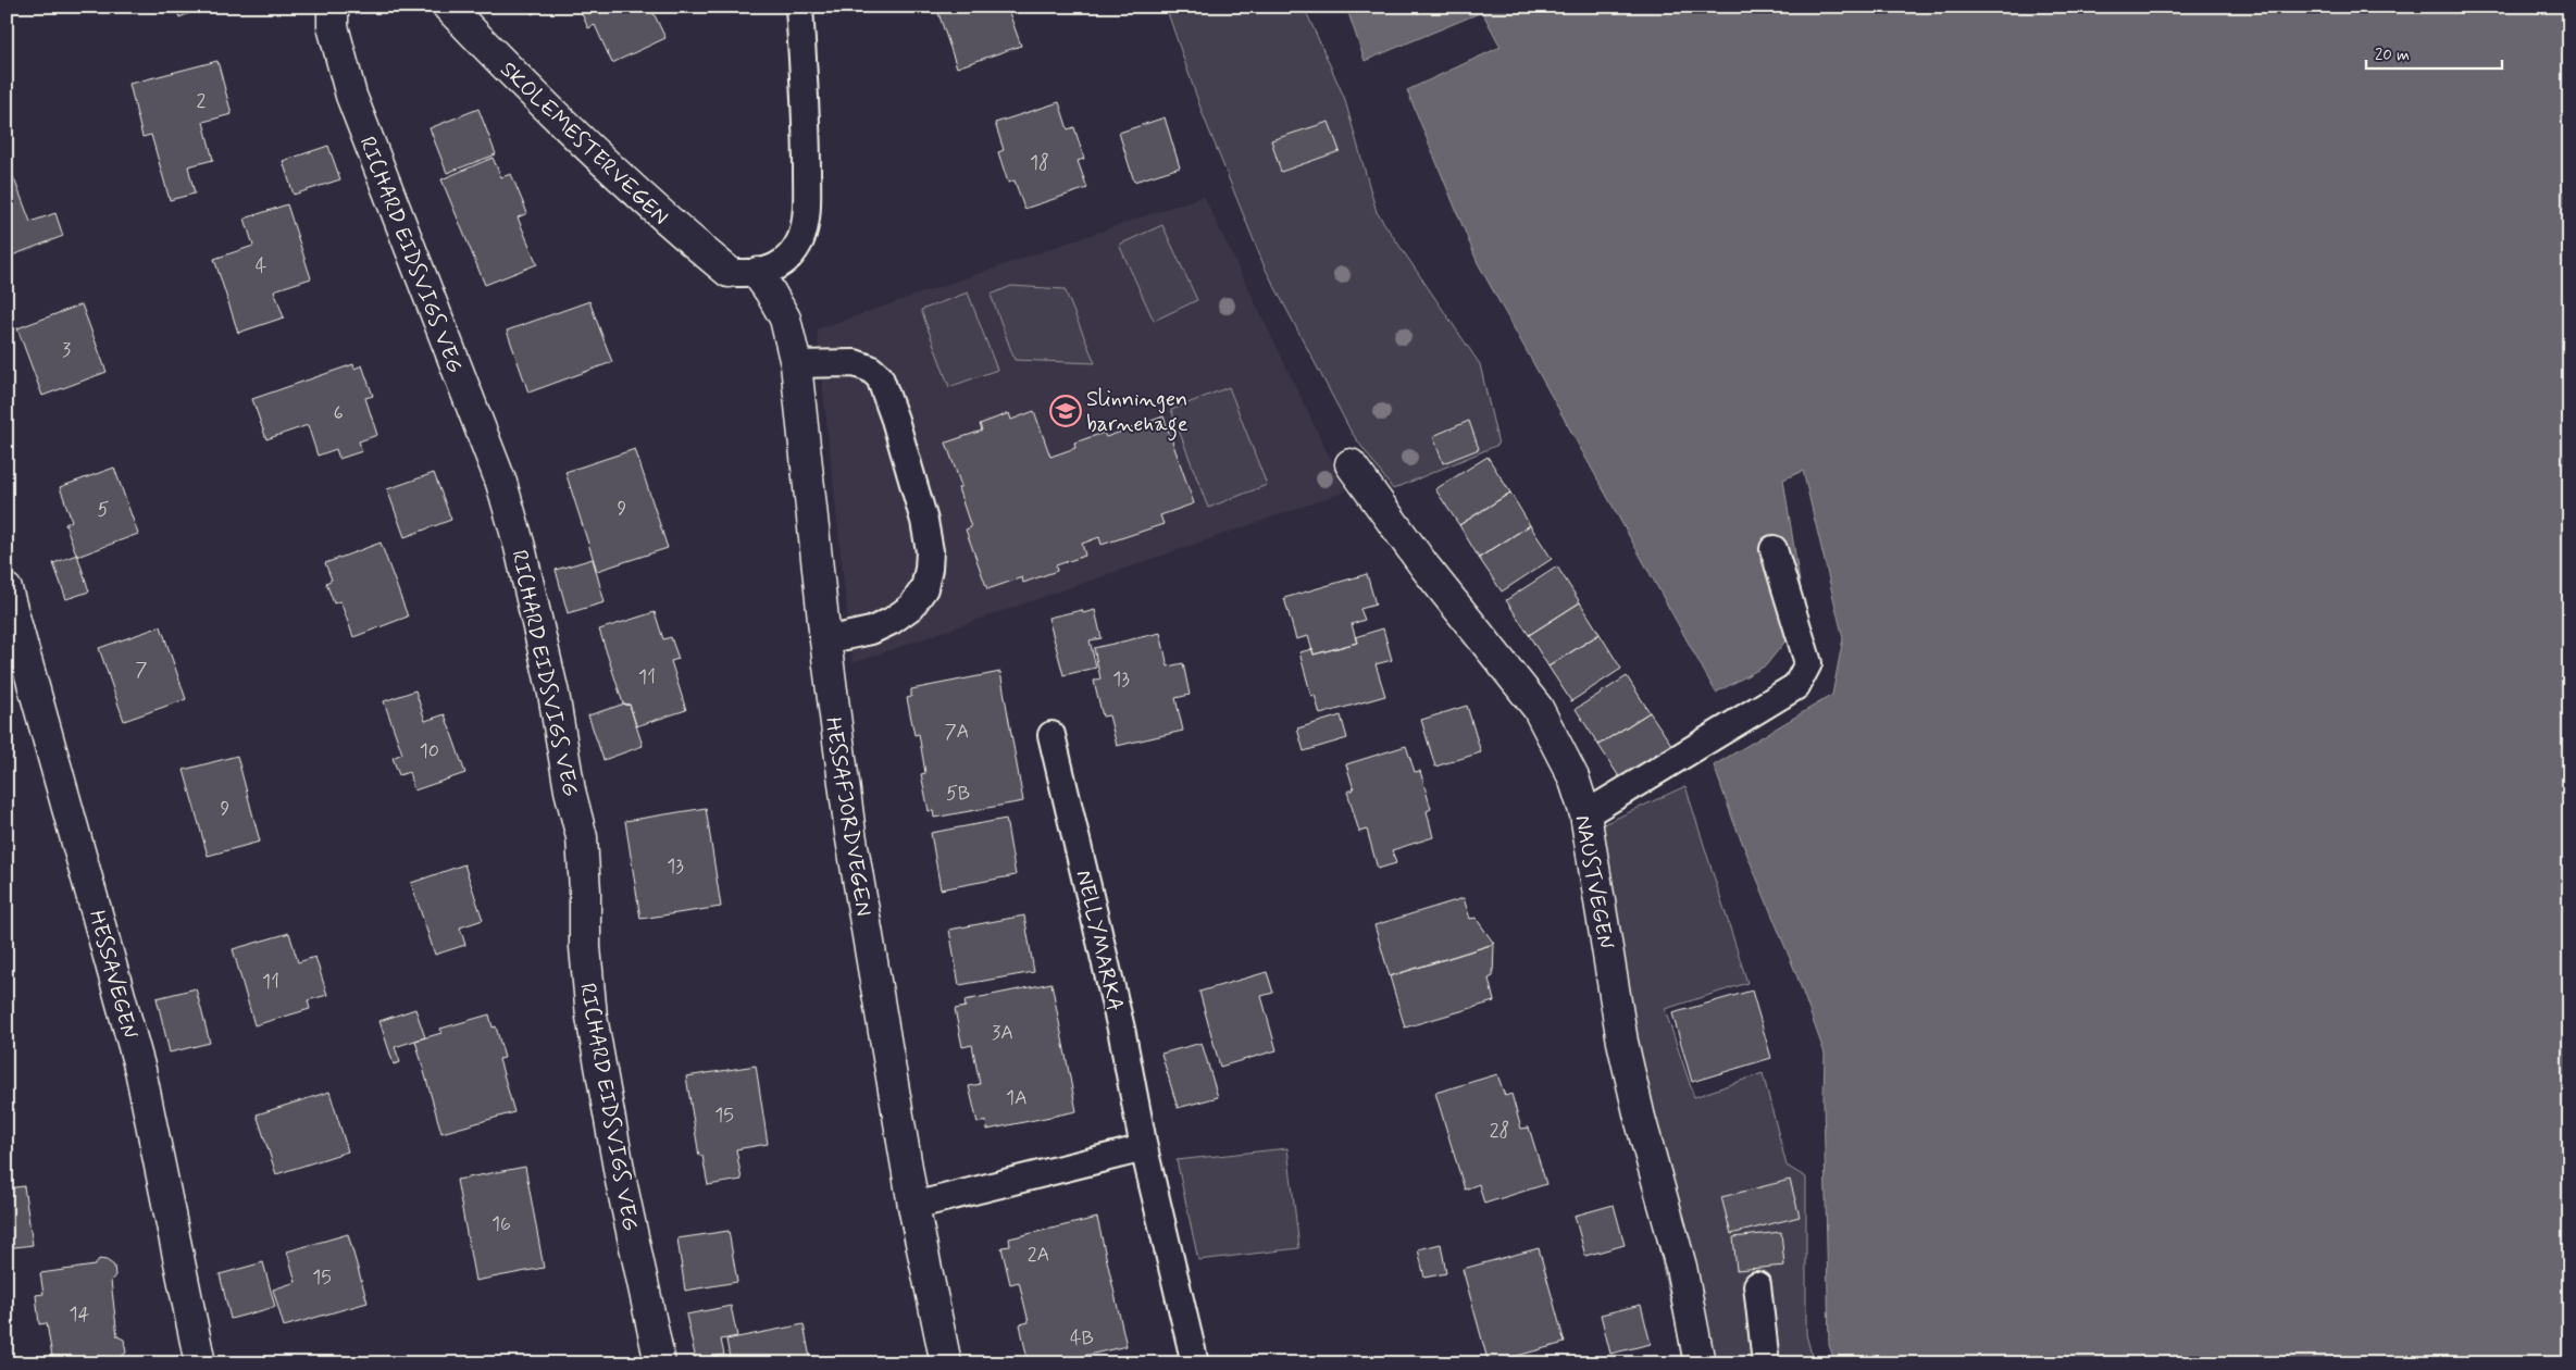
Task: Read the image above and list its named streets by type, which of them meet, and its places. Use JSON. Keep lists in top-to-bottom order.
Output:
{
  "streets": {
    "street": [
      "SKOLEMESTERVEGEN",
      "RICHARD EIDSVIGS VEG",
      "HESSAFJORDVEGEN",
      "NAUSTVEGEN",
      "HESSAVEGEN"
    ],
    "lane": ["NELLYMARKA"]
  },
  "crossings": [
    ["SKOLEMESTERVEGEN", "HESSAFJORDVEGEN"]
  ],
  "places": {
    "school or university": ["Slinningen barnehage"]
  },
  "house_numbers": [
    "2",
    "18",
    "4",
    "3",
    "6",
    "9",
    "5",
    "7",
    "11",
    "13",
    "7A",
    "10",
    "5B",
    "9",
    "13",
    "11",
    "3A",
    "1A",
    "15",
    "28",
    "16",
    "2A",
    "15",
    "14",
    "4B"
  ],
  "scale_bar": "20 m"
}
